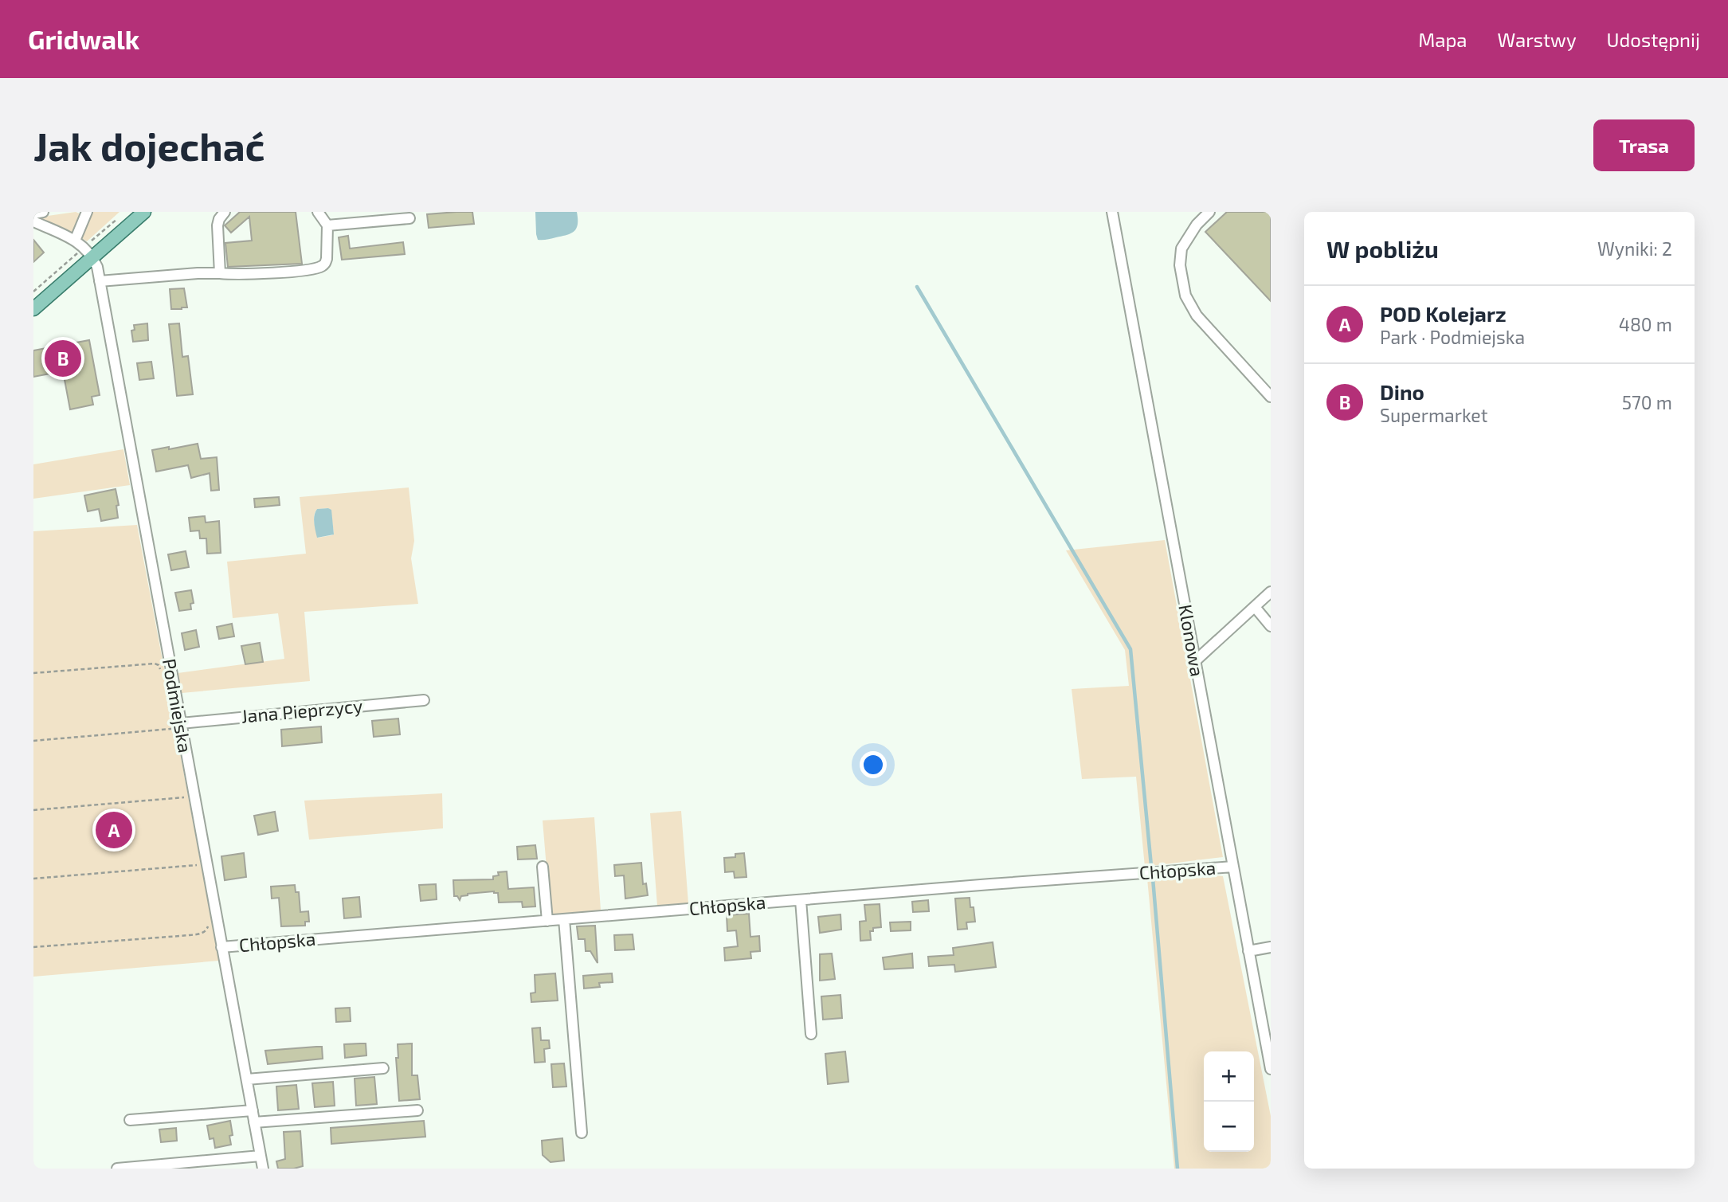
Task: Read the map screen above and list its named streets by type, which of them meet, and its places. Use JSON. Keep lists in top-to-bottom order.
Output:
{
  "streets": {
    "street": [
      "Klonowa",
      "Podmiejska",
      "Jana Pieprzycy",
      "Chłopska"
    ]
  },
  "crossings": [
    ["Klonowa", "Chłopska"],
    ["Podmiejska", "Jana Pieprzycy"],
    ["Podmiejska", "Chłopska"]
  ],
  "page": {
    "header": "Gridwalk",
    "nav": ["Mapa", "Warstwy", "Udostępnij"],
    "buttons": "Trasa",
    "title": "Jak dojechać",
    "heading": ["W pobliżu", "Wyniki: 2"],
    "list": [
      {
        "mark": "A",
        "name": "POD Kolejarz",
        "note": "Park · Podmiejska",
        "value": "480 m"
      },
      {
        "mark": "B",
        "name": "Dino",
        "note": "Supermarket",
        "value": "570 m"
      }
    ],
    "pins": ["B", "A"],
    "map_buttons": ["+", "−"]
  }
}
